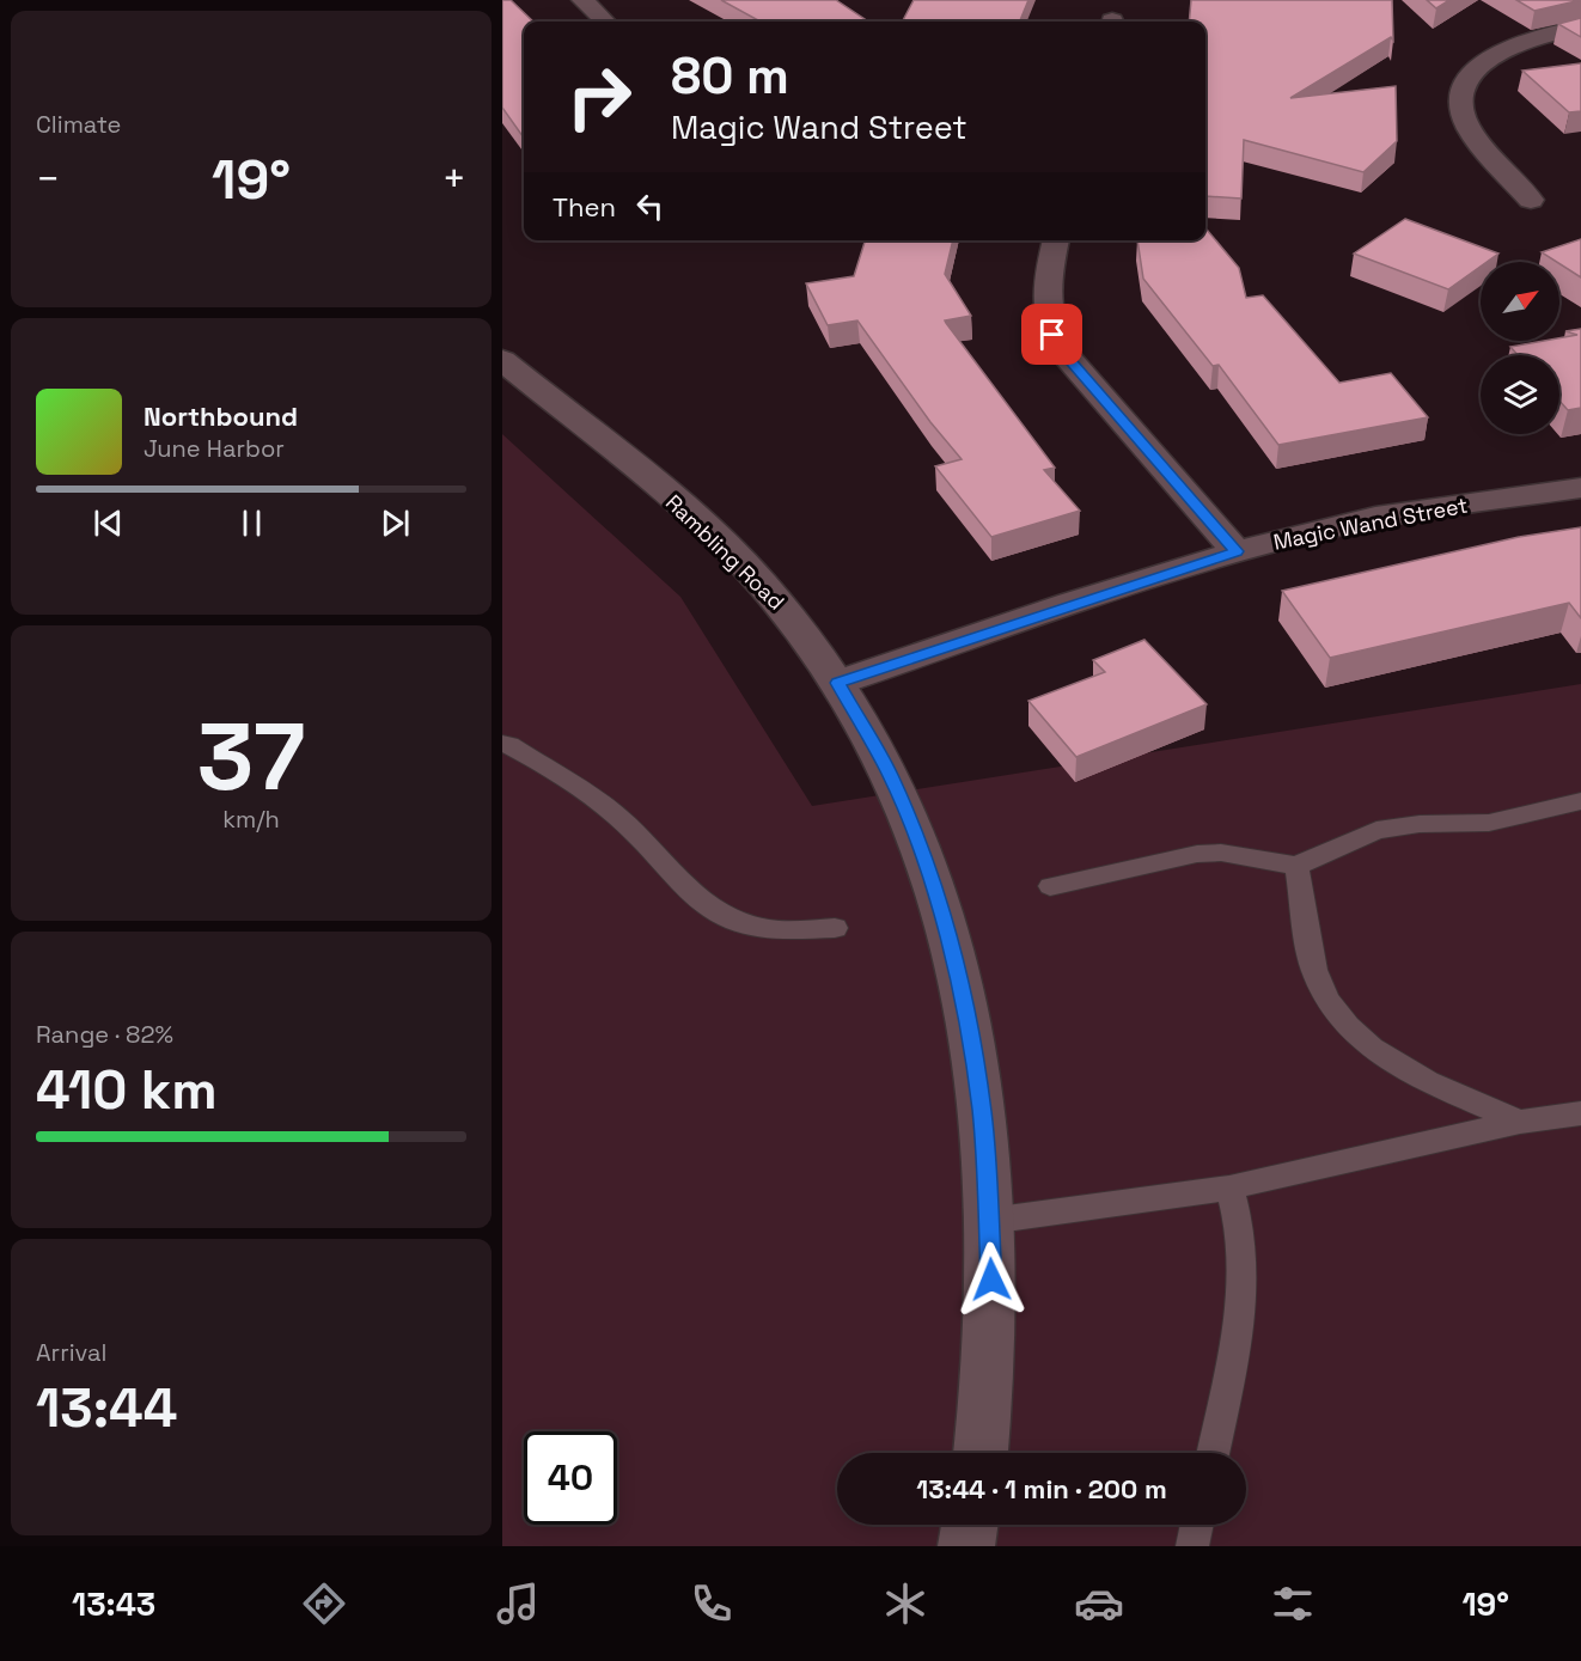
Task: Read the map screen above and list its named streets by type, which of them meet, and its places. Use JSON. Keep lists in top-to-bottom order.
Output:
{
  "streets": {
    "street": ["Magic Wand Street", "Rambling Road"]
  },
  "crossings": [
    ["Magic Wand Street", "Rambling Road"]
  ],
  "north": "top right",
  "page": {
    "tile": [
      "Climate",
      ["37", "km/h"],
      ["Range · 82%", "410 km"],
      ["Arrival", "13:44"]
    ],
    "turn": ["80 m", "Magic Wand Street"],
    "heat": ["−", "19°", "+"],
    "then": "Then",
    "song": ["Northbound", "June Harbor"],
    "limit": "40",
    "trip": "13:44 · 1 min · 200 m",
    "tabs": ["13:43", "19°"]
  }
}
